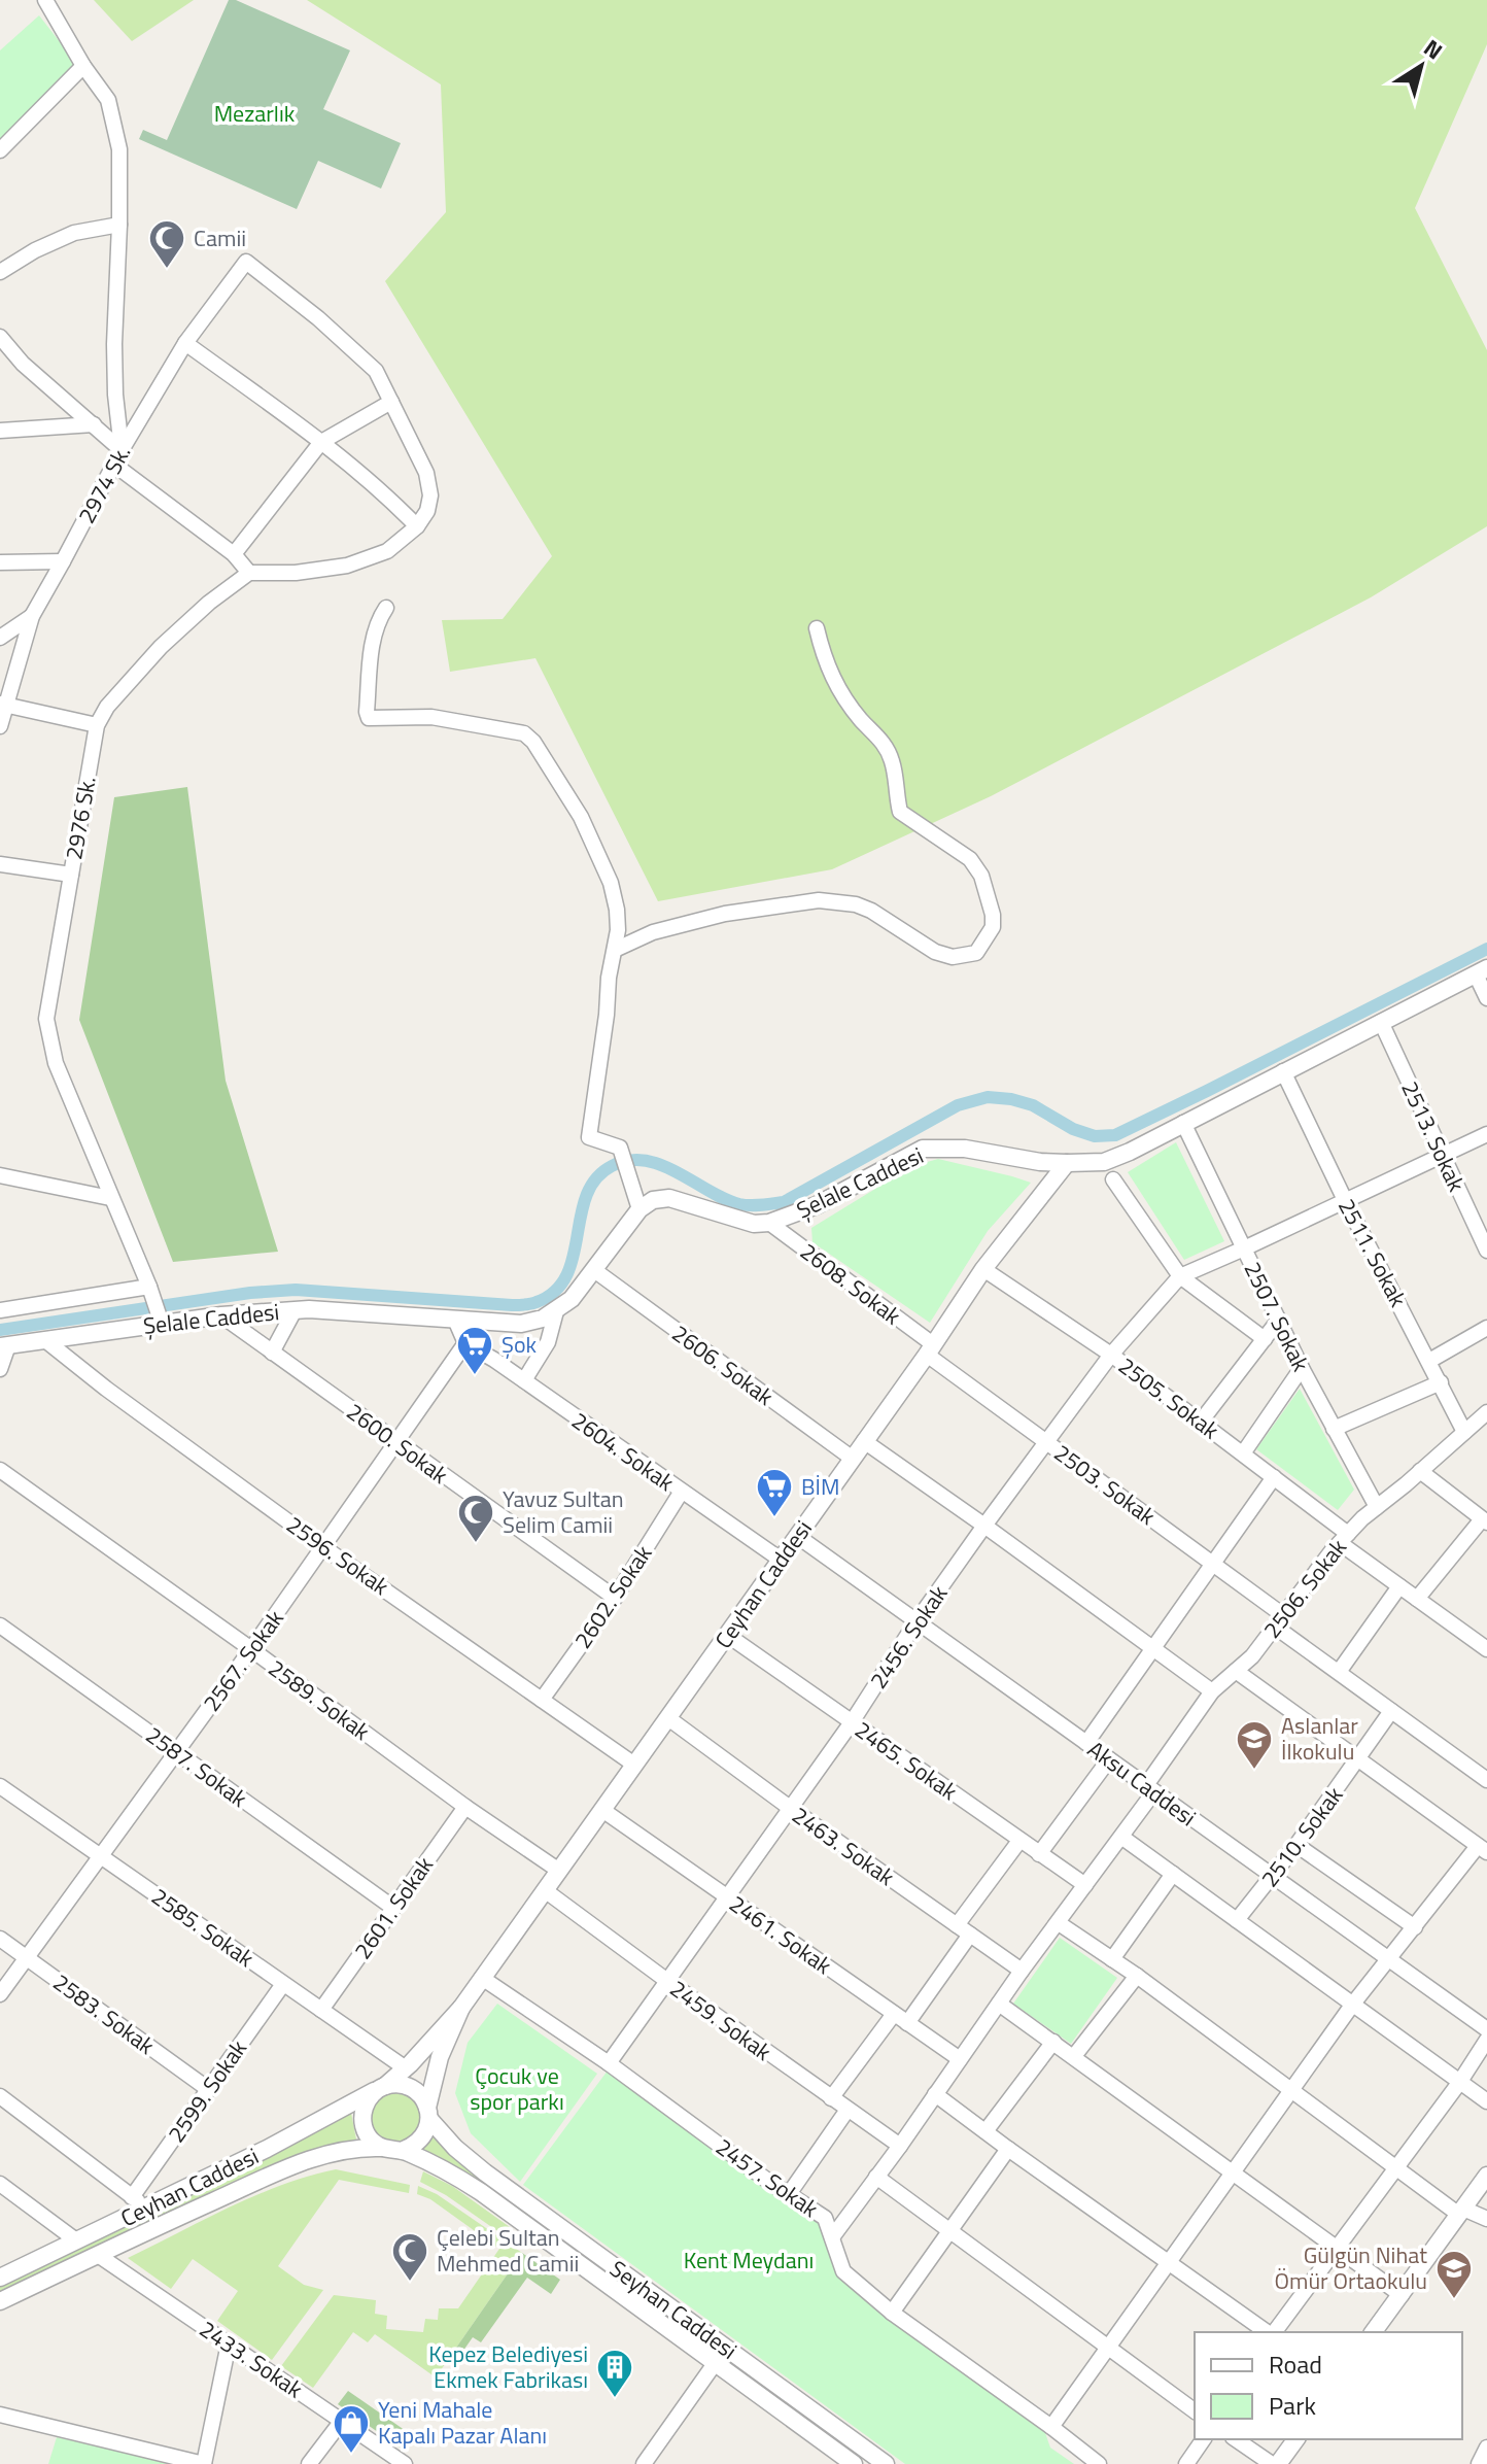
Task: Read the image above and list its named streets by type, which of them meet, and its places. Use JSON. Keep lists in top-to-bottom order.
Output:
{
  "streets": {
    "street": [
      "2974 Sk.",
      "2976 Sk.",
      "2513. Sokak",
      "Şelale Caddesi",
      "2511. Sokak",
      "2608. Sokak",
      "2507. Sokak",
      "2606. Sokak",
      "2505. Sokak",
      "2600. Sokak",
      "2604. Sokak",
      "2503. Sokak",
      "2596. Sokak",
      "Ceyhan Caddesi",
      "2506. Sokak",
      "2602. Sokak",
      "2456. Sokak",
      "2567. Sokak",
      "2589. Sokak",
      "2465. Sokak",
      "2587. Sokak",
      "Aksu Caddesi",
      "2510. Sokak",
      "2463. Sokak",
      "2601. Sokak",
      "2585. Sokak",
      "2461. Sokak",
      "2583. Sokak",
      "2459. Sokak",
      "2599. Sokak",
      "2457. Sokak",
      "Seyhan Caddesi",
      "2433. Sokak"
    ]
  },
  "crossings": [
    ["2976 Sk.", "Şelale Caddesi"],
    ["2513. Sokak", "Şelale Caddesi"],
    ["2513. Sokak", "2456. Sokak"],
    ["Şelale Caddesi", "2511. Sokak"],
    ["Şelale Caddesi", "2608. Sokak"],
    ["Şelale Caddesi", "2507. Sokak"],
    ["Şelale Caddesi", "2606. Sokak"],
    ["Şelale Caddesi", "2600. Sokak"],
    ["Şelale Caddesi", "2596. Sokak"],
    ["Şelale Caddesi", "Ceyhan Caddesi"],
    ["2511. Sokak", "2506. Sokak"],
    ["2511. Sokak", "2456. Sokak"],
    ["2608. Sokak", "2503. Sokak"],
    ["2608. Sokak", "Ceyhan Caddesi"],
    ["2507. Sokak", "2506. Sokak"],
    ["2507. Sokak", "2456. Sokak"],
    ["2606. Sokak", "Ceyhan Caddesi"],
    ["2505. Sokak", "Ceyhan Caddesi"],
    ["2505. Sokak", "2506. Sokak"],
    ["2505. Sokak", "2456. Sokak"],
    ["2600. Sokak", "2602. Sokak"],
    ["2600. Sokak", "2567. Sokak"],
    ["2604. Sokak", "Ceyhan Caddesi"],
    ["2604. Sokak", "2602. Sokak"],
    ["2604. Sokak", "2567. Sokak"],
    ["2503. Sokak", "Ceyhan Caddesi"],
    ["2503. Sokak", "2506. Sokak"],
    ["2503. Sokak", "2456. Sokak"],
    ["2503. Sokak", "2510. Sokak"],
    ["2596. Sokak", "Ceyhan Caddesi"],
    ["2596. Sokak", "2602. Sokak"],
    ["2596. Sokak", "2567. Sokak"],
    ["Ceyhan Caddesi", "2589. Sokak"],
    ["Ceyhan Caddesi", "2465. Sokak"],
    ["Ceyhan Caddesi", "Aksu Caddesi"],
    ["Ceyhan Caddesi", "2463. Sokak"],
    ["Ceyhan Caddesi", "2585. Sokak"],
    ["Ceyhan Caddesi", "2461. Sokak"],
    ["Ceyhan Caddesi", "2459. Sokak"],
    ["Ceyhan Caddesi", "2599. Sokak"],
    ["Ceyhan Caddesi", "2457. Sokak"],
    ["Ceyhan Caddesi", "Seyhan Caddesi"],
    ["Ceyhan Caddesi", "2433. Sokak"],
    ["2506. Sokak", "2465. Sokak"],
    ["2506. Sokak", "Aksu Caddesi"],
    ["2506. Sokak", "2463. Sokak"],
    ["2506. Sokak", "2461. Sokak"],
    ["2506. Sokak", "2459. Sokak"],
    ["2506. Sokak", "2457. Sokak"],
    ["2456. Sokak", "2465. Sokak"],
    ["2456. Sokak", "Aksu Caddesi"],
    ["2456. Sokak", "2463. Sokak"],
    ["2456. Sokak", "2461. Sokak"],
    ["2456. Sokak", "2459. Sokak"],
    ["2456. Sokak", "2457. Sokak"],
    ["2567. Sokak", "2589. Sokak"],
    ["2567. Sokak", "2587. Sokak"],
    ["2567. Sokak", "2585. Sokak"],
    ["2567. Sokak", "2583. Sokak"],
    ["2589. Sokak", "2601. Sokak"],
    ["2587. Sokak", "2601. Sokak"],
    ["Aksu Caddesi", "2510. Sokak"],
    ["2601. Sokak", "2585. Sokak"],
    ["2585. Sokak", "2599. Sokak"],
    ["2583. Sokak", "2599. Sokak"]
  ],
  "parks": ["Mezarlık", "Çocuk ve spor parkı", "Kent Meydanı"],
  "places": {
    "mosque": ["Camii", "Yavuz Sultan Selim Camii", "Çelebi Sultan Mehmed Camii"],
    "supermarket": ["Şok", "BİM"],
    "school or university": ["Aslanlar İlkokulu", "Gülgün Nihat Ömür Ortaokulu"],
    "building": ["Kepez Belediyesi Ekmek Fabrikası"],
    "shop": ["Yeni Mahale Kapalı Pazar Alanı"]
  },
  "legend": ["Road", "Park"],
  "north": "top right"
}
